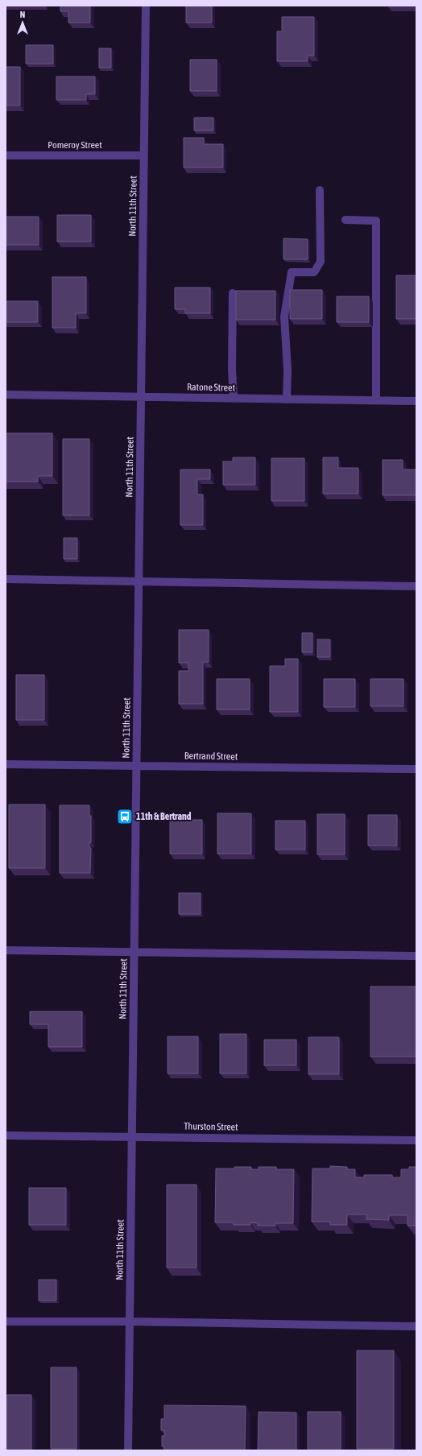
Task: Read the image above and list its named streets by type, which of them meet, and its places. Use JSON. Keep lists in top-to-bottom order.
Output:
{
  "streets": {
    "street": [
      "Pomeroy Street",
      "North 11th Street",
      "Ratone Street",
      "Bertrand Street",
      "Thurston Street"
    ]
  },
  "crossings": [
    ["Pomeroy Street", "North 11th Street"],
    ["North 11th Street", "Ratone Street"],
    ["North 11th Street", "Bertrand Street"],
    ["North 11th Street", "Thurston Street"]
  ],
  "places": {
    "bus stop": ["11th & Bertrand"]
  },
  "north": "top"
}
